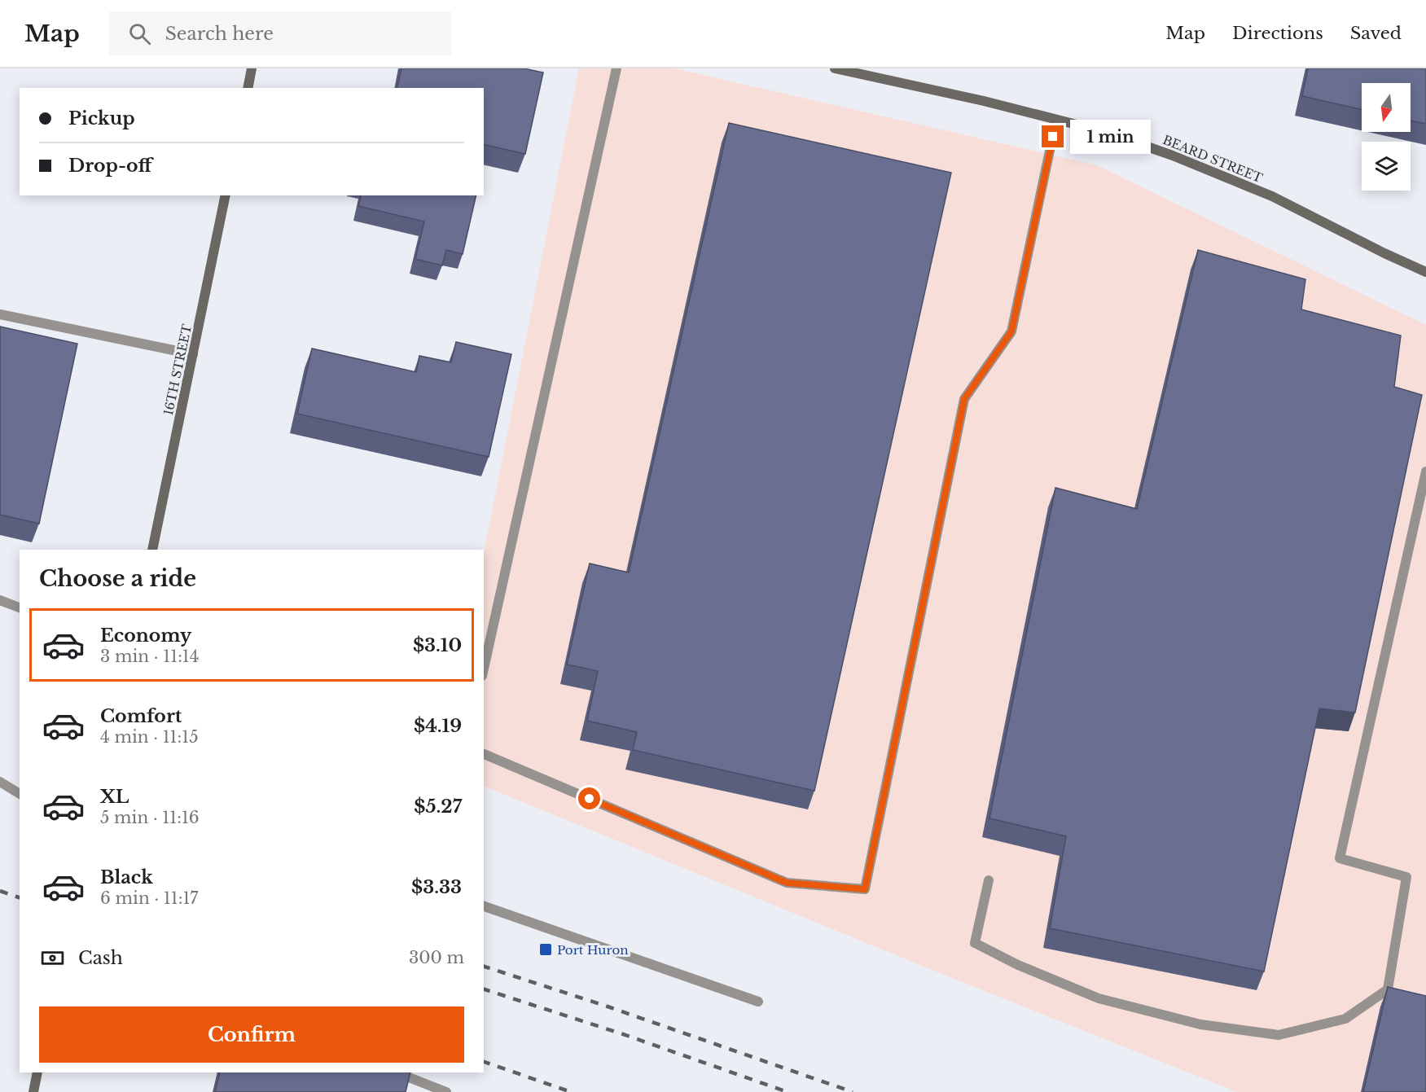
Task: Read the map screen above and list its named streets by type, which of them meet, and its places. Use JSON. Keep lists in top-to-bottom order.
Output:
{
  "streets": {
    "street": ["BEARD STREET", "16TH STREET"]
  },
  "places": {
    "transit": ["Port Huron"]
  },
  "north": "bottom",
  "page": {
    "header": "Map",
    "search": "Search here",
    "nav": ["Map", "Directions", "Saved"],
    "banner": ["Pickup", "Drop-off"],
    "bubble": "1 min",
    "heading": "Choose a ride",
    "list": [
      {
        "name": "Economy",
        "note": "3 min · 11:14",
        "value": "$3.10"
      },
      {
        "name": "Comfort",
        "note": "4 min · 11:15",
        "value": "$4.19"
      },
      {
        "name": "XL",
        "note": "5 min · 11:16",
        "value": "$5.27"
      },
      {
        "name": "Black",
        "note": "6 min · 11:17",
        "value": "$3.33"
      }
    ],
    "pay": ["Cash", "300 m"],
    "buttons": "Confirm"
  }
}
